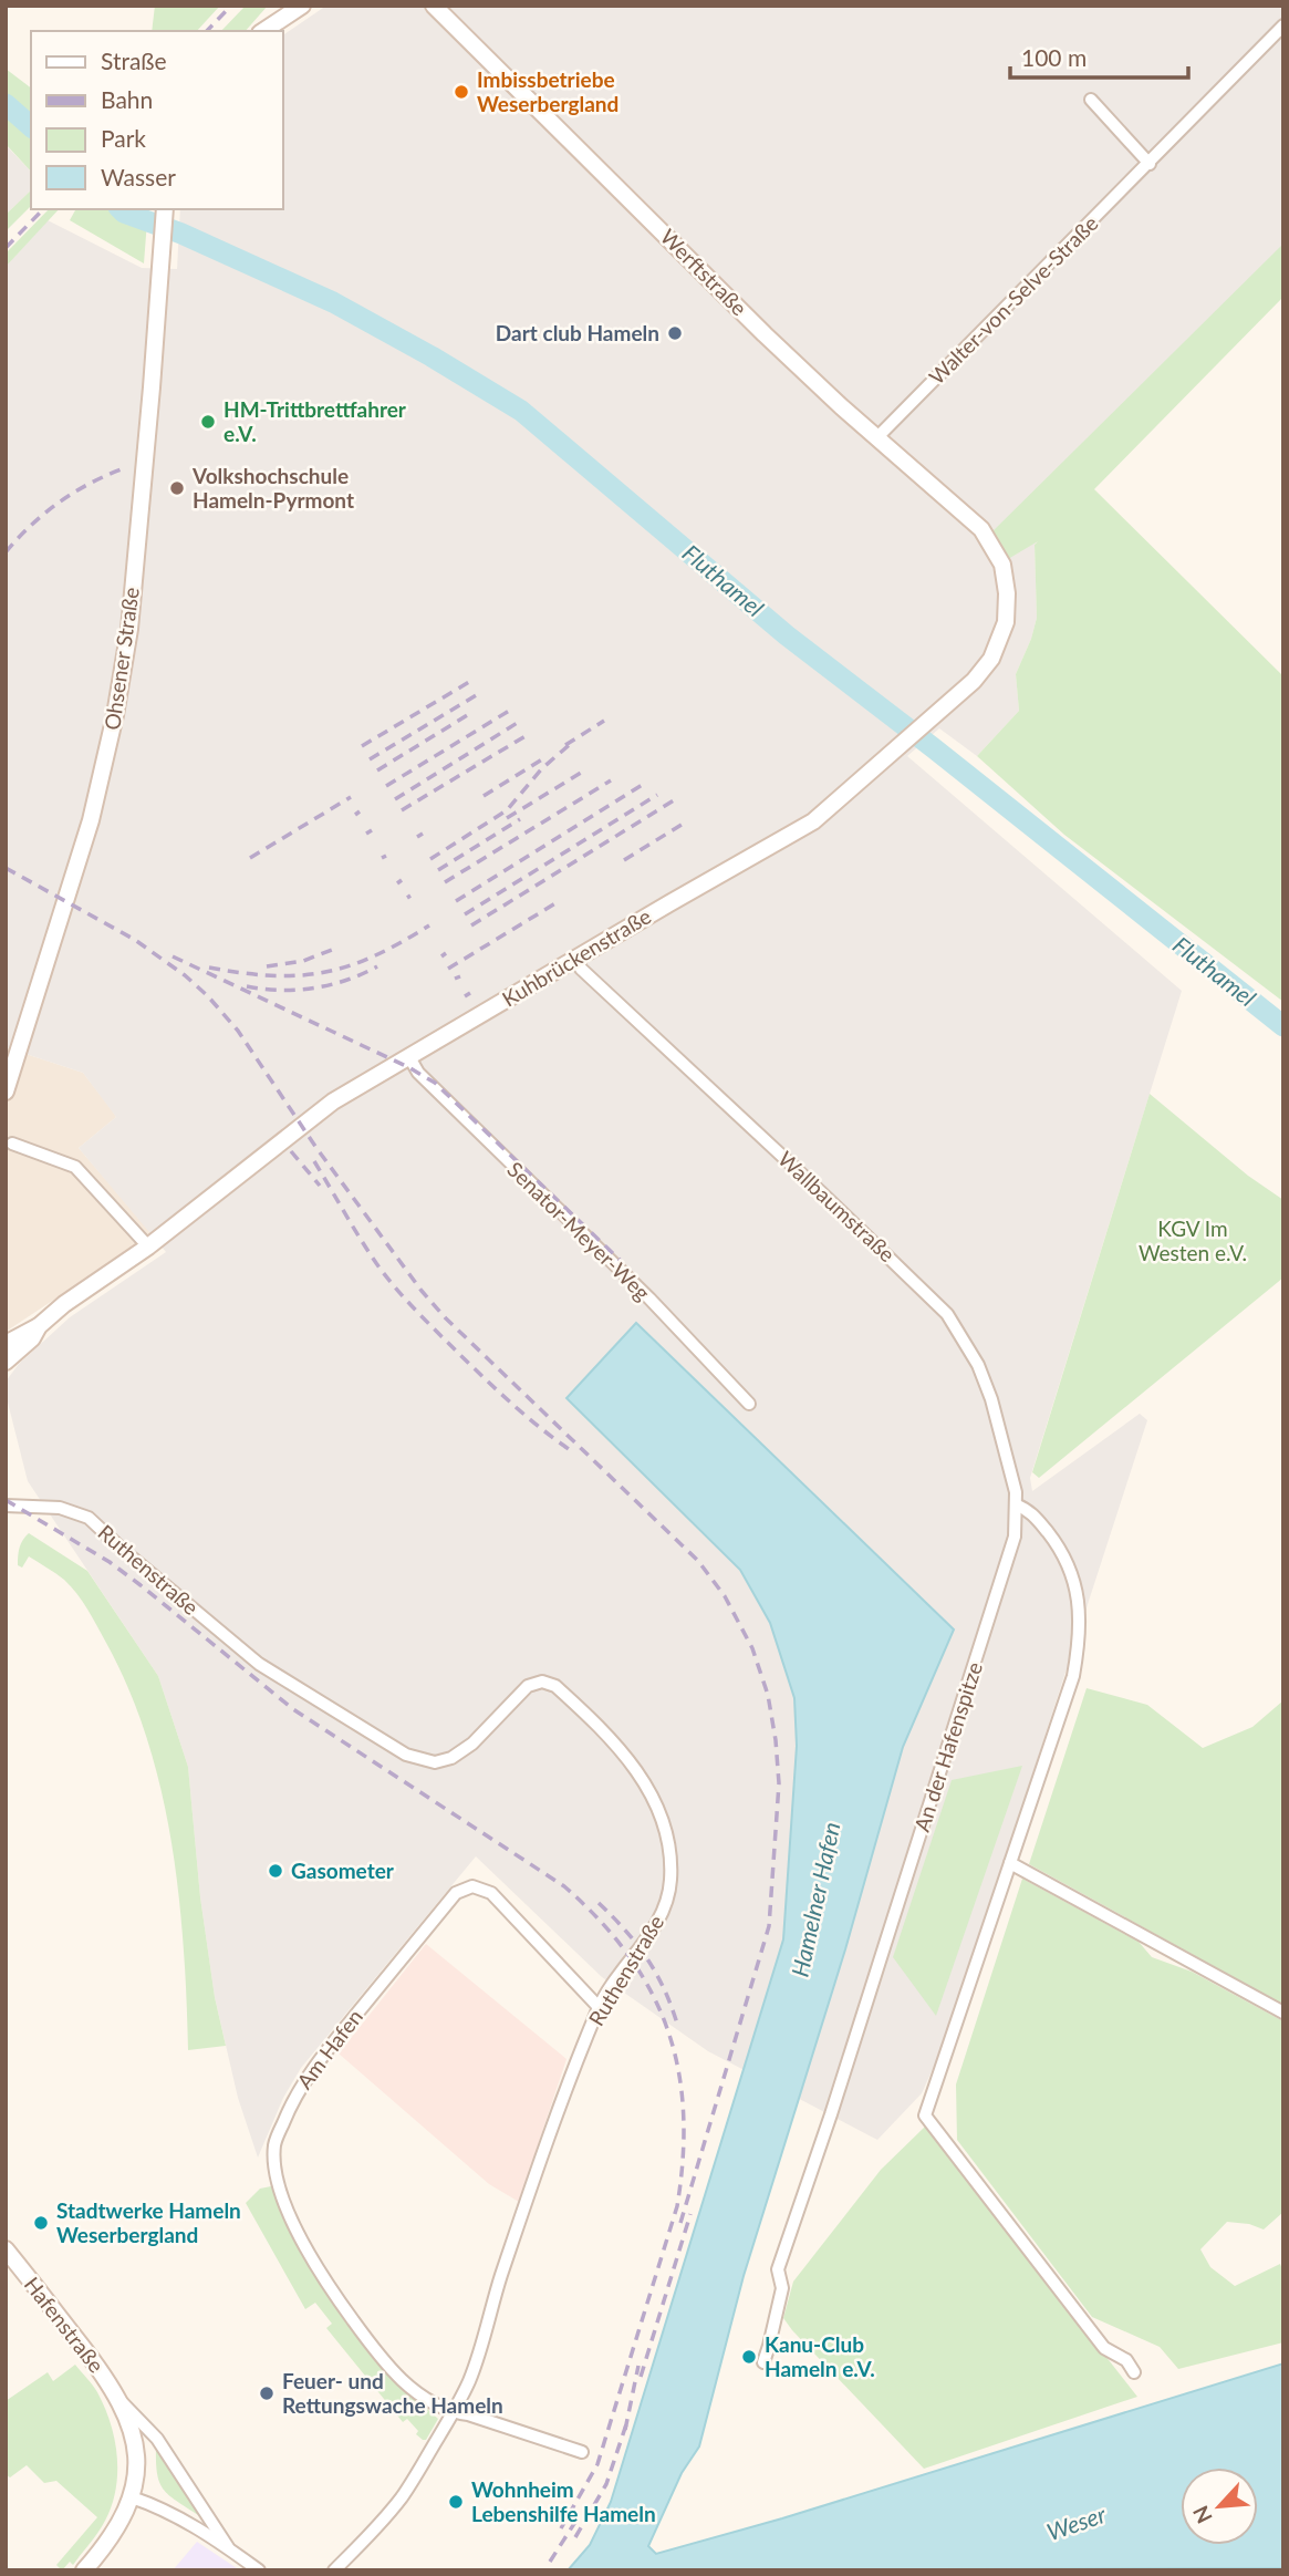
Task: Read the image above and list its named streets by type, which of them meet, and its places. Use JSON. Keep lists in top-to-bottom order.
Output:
{
  "streets": {
    "street": [
      "Werftstraße",
      "Walter-von-Selve-Straße",
      "Ohsener Straße",
      "Kuhbrückenstraße",
      "Wallbaumstraße",
      "Senator-Meyer-Weg",
      "Ruthenstraße",
      "An der Hafenspitze",
      "Am Hafen",
      "Hafenstraße"
    ]
  },
  "crossings": [
    ["Werftstraße", "Walter-von-Selve-Straße"],
    ["Werftstraße", "Kuhbrückenstraße"],
    ["Kuhbrückenstraße", "Wallbaumstraße"],
    ["Kuhbrückenstraße", "Senator-Meyer-Weg"],
    ["Wallbaumstraße", "An der Hafenspitze"],
    ["Ruthenstraße", "Am Hafen"]
  ],
  "water": ["Fluthamel", "Hamelner Hafen", "Weser"],
  "parks": ["KGV Im Westen e.V."],
  "places": [
    "Imbissbetriebe Weserbergland",
    "Dart club Hameln",
    "HM-Trittbrettfahrer e.V.",
    "Volkshochschule Hameln-Pyrmont",
    "Gasometer",
    "Stadtwerke Hameln Weserbergland",
    "Kanu-Club Hameln e.V.",
    "Feuer- und Rettungswache Hameln",
    "Wohnheim Lebenshilfe Hameln"
  ],
  "legend": [
    "Straße",
    "Bahn",
    "Park",
    "Wasser"
  ],
  "scale_bar": "100 m",
  "north": "bottom left"
}
